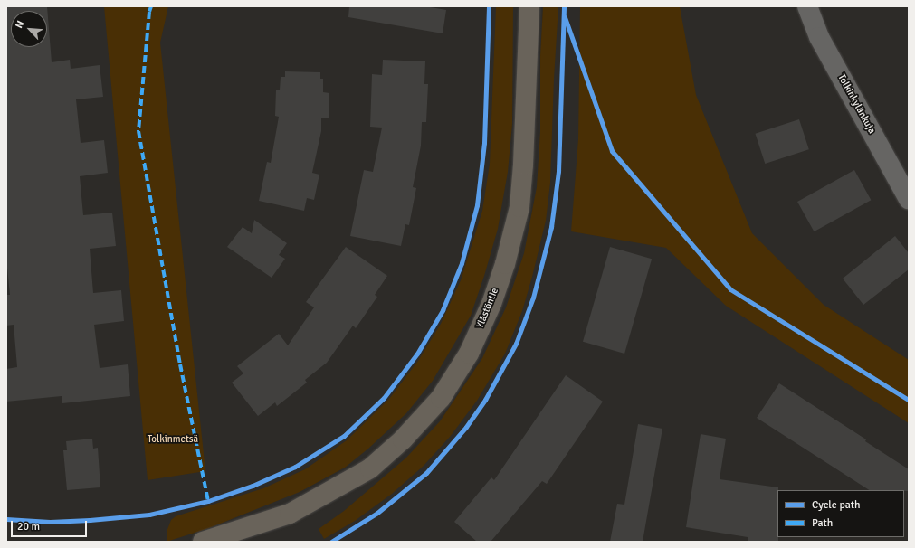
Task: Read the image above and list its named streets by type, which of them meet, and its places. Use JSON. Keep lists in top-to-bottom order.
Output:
{
  "streets": {
    "main road": ["Ylästöntie"],
    "street": ["Tolkinkylänkuja"]
  },
  "parks": ["Tolkinmetsä"],
  "legend": ["Cycle path", "Path"],
  "scale_bar": "20 m",
  "north": "top left"
}
